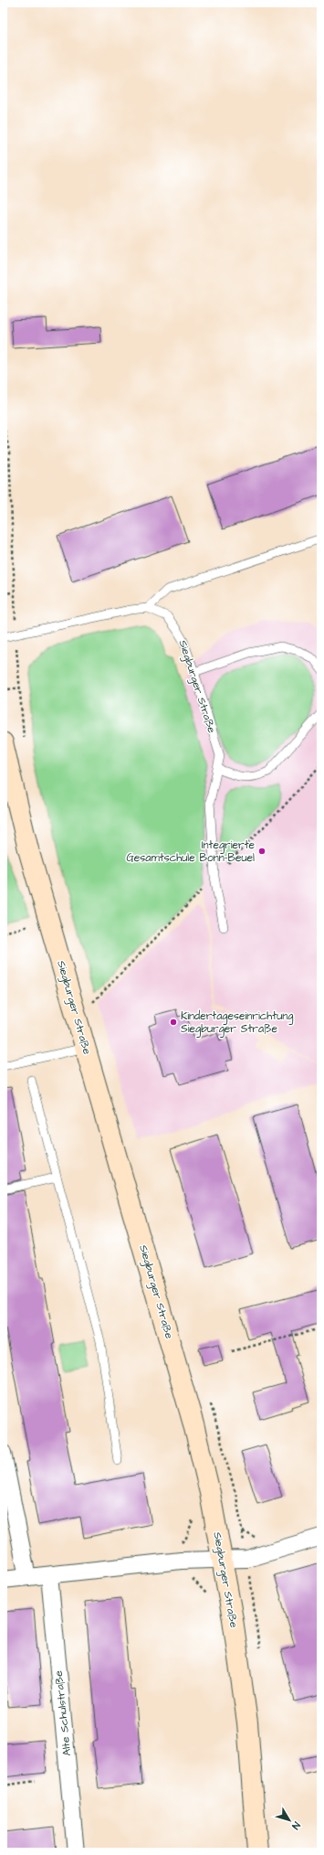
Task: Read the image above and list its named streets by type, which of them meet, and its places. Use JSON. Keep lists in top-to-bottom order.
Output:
{
  "streets": {
    "main road": ["Siegburger Straße"],
    "street": ["Alte Schulstraße"]
  },
  "places": ["Integrierte Gesamtschule Bonn-Beuel", "Kindertageseinrichtung Siegburger Straße"],
  "north": "bottom right"
}
